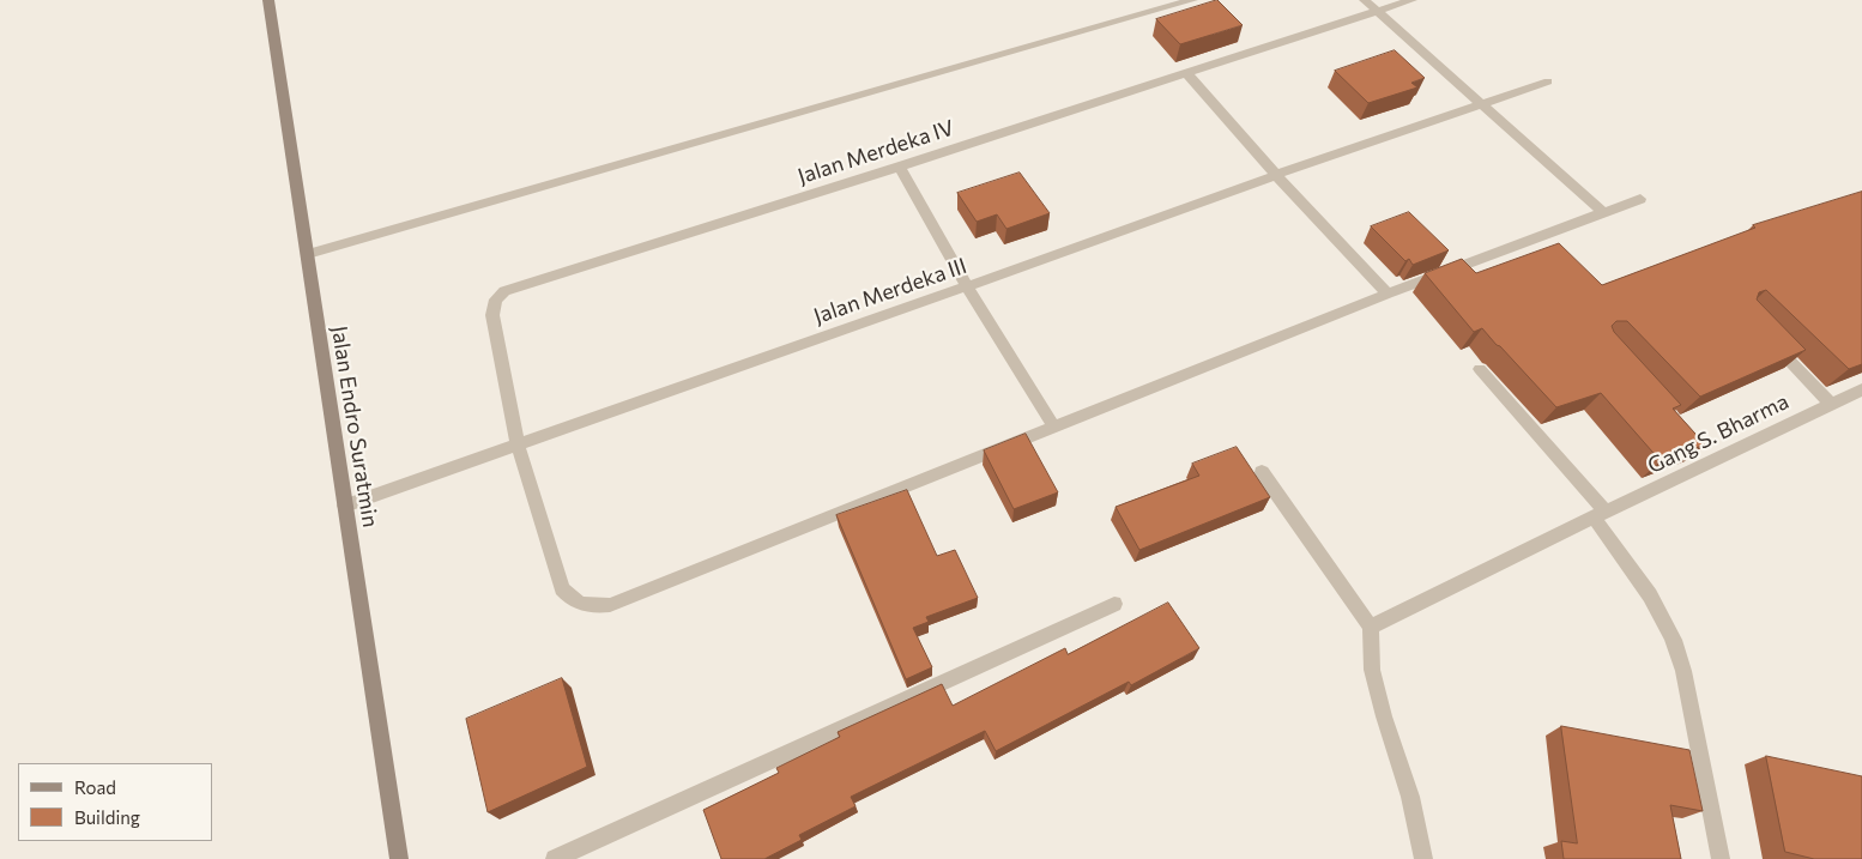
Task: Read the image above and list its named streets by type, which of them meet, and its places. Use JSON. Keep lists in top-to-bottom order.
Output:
{
  "streets": {
    "main road": ["Jalan Endro Suratmin"],
    "street": ["Jalan Merdeka IV", "Jalan Merdeka III", "Gang S. Bharma"]
  },
  "crossings": [
    ["Jalan Merdeka IV", "Jalan Merdeka III"],
    ["Jalan Merdeka III", "Jalan Endro Suratmin"]
  ],
  "legend": ["Road", "Building"]
}
